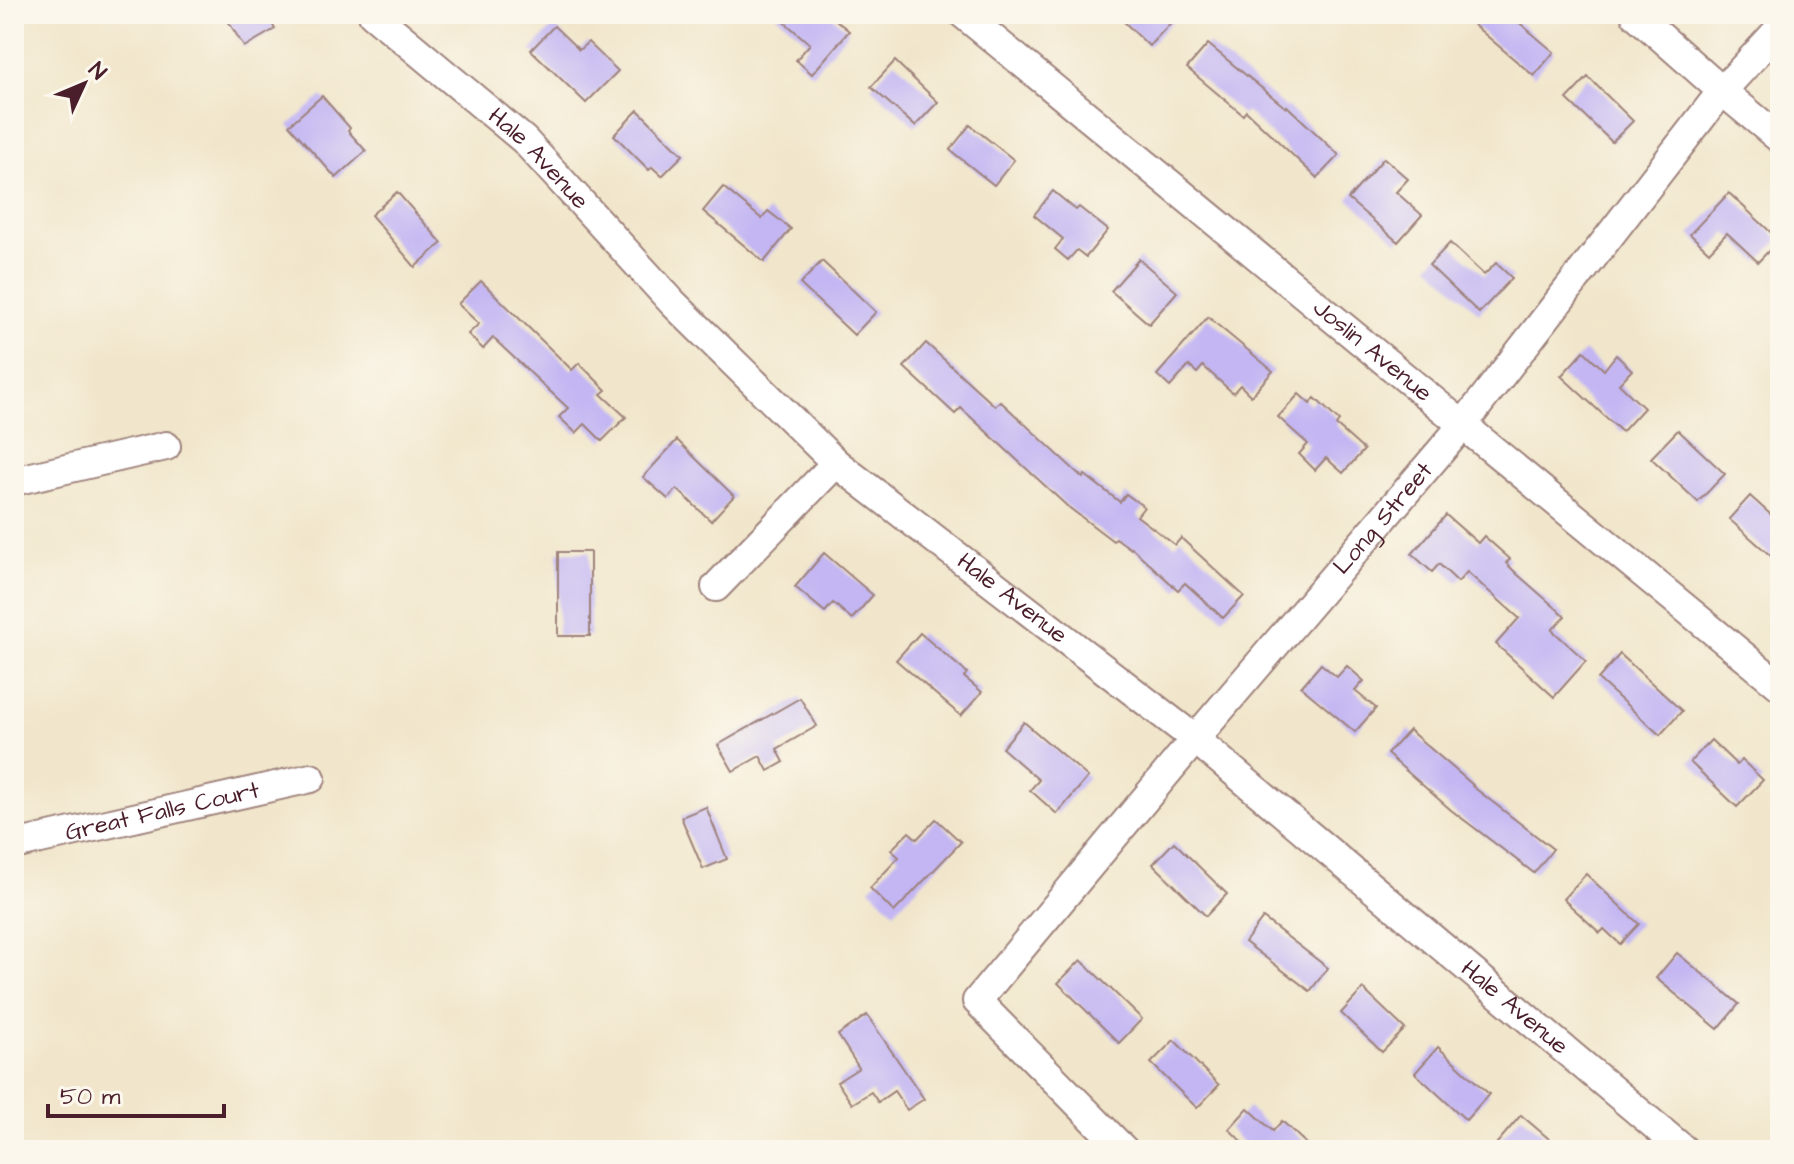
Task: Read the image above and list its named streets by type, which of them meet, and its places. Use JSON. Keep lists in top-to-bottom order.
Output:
{
  "streets": {
    "street": [
      "Hale Avenue",
      "Joslin Avenue",
      "Long Street",
      "Great Falls Court"
    ]
  },
  "crossings": [
    ["Hale Avenue", "Long Street"],
    ["Joslin Avenue", "Long Street"]
  ],
  "scale_bar": "50 m",
  "north": "top right"
}
